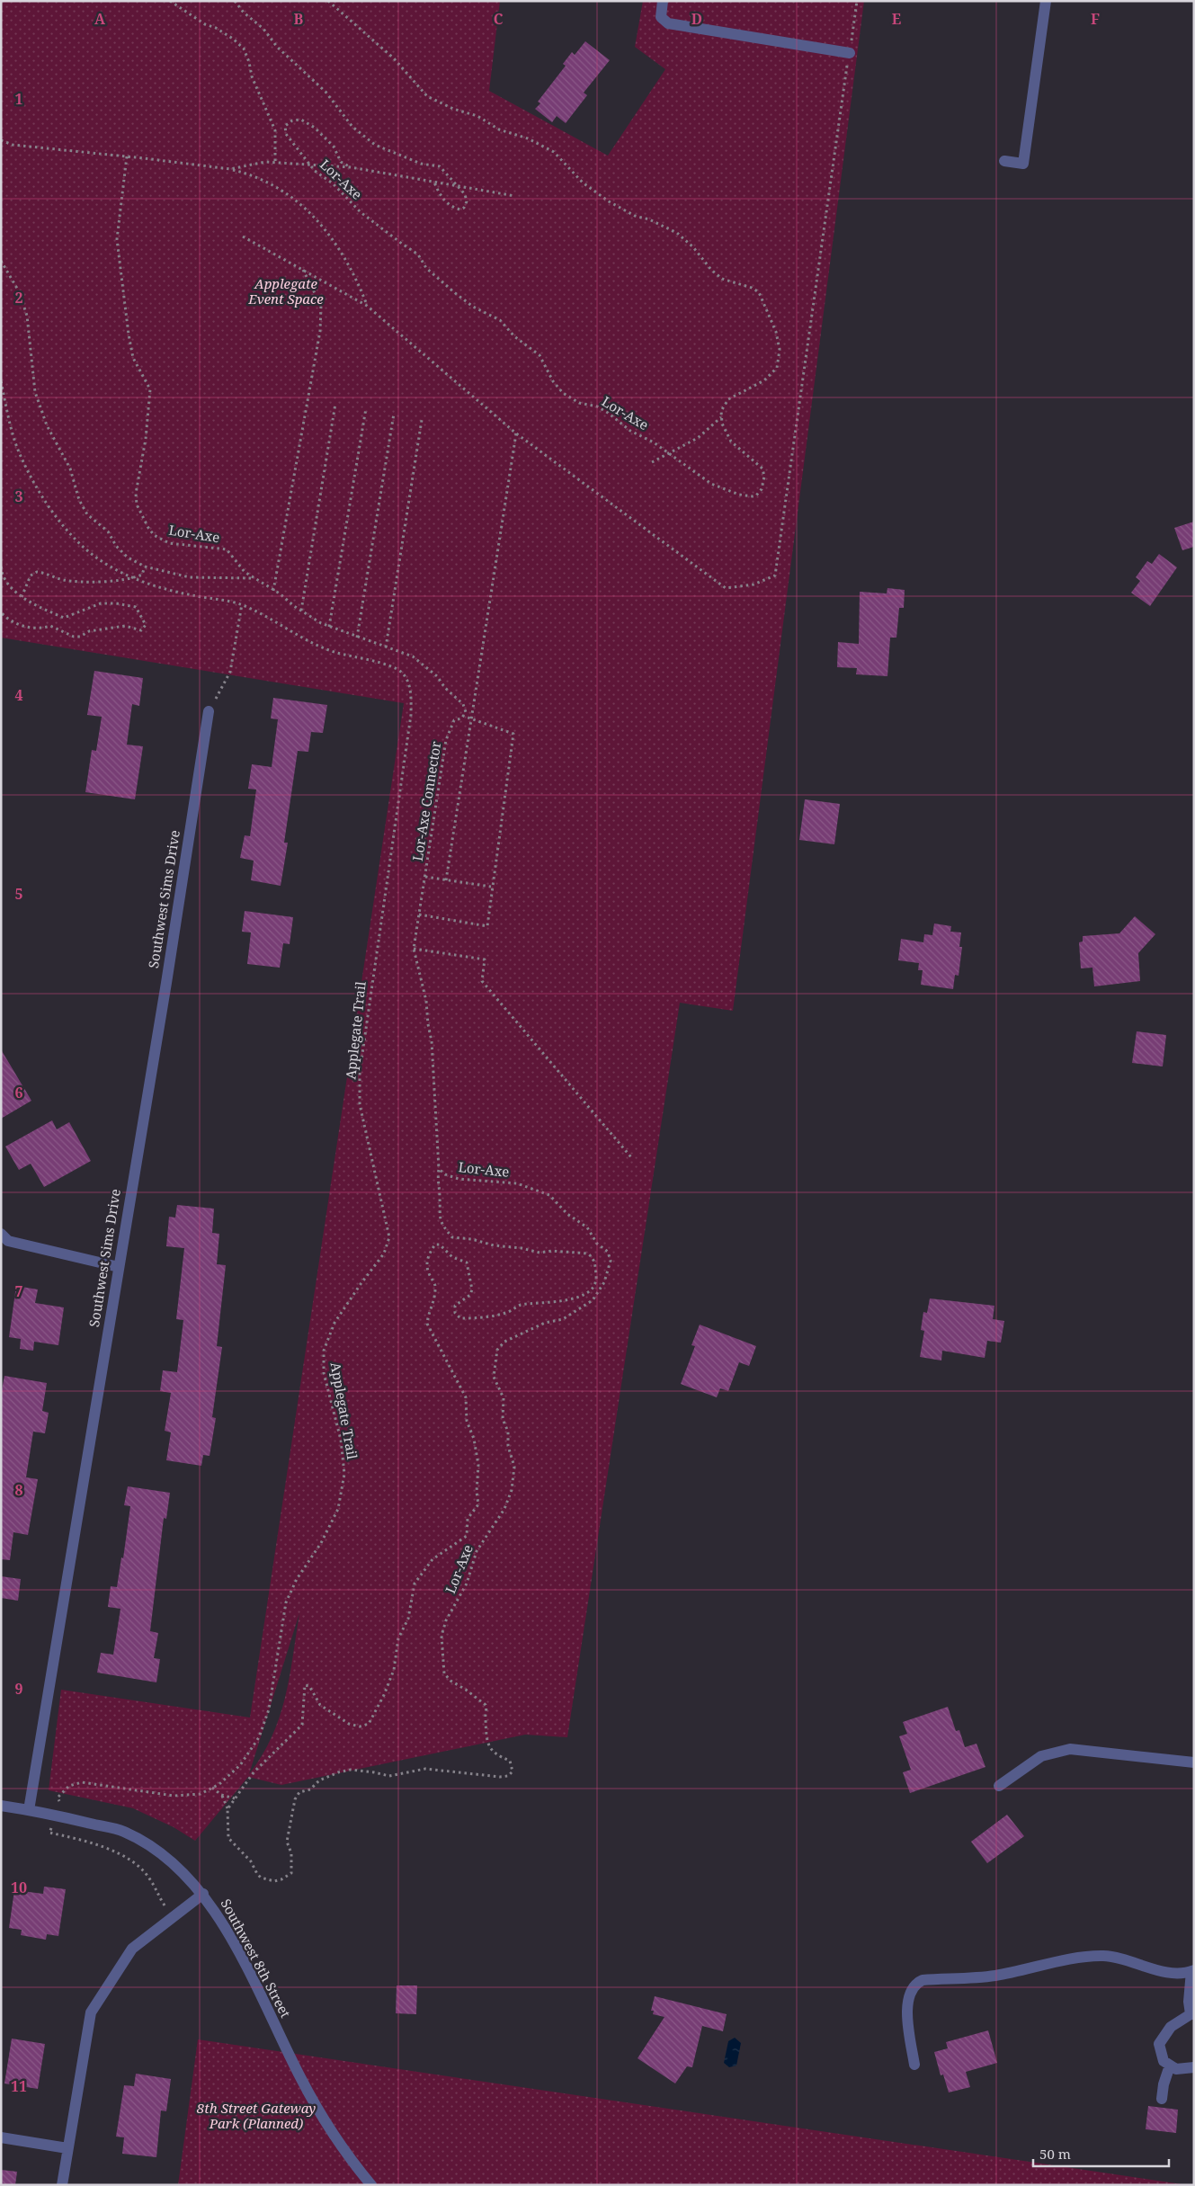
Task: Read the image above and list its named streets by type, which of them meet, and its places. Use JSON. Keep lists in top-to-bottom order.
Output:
{
  "streets": {
    "street": ["Southwest Sims Drive", "Southwest 8th Street"],
    "path": ["Lor-Axe", "Lor-Axe Connector", "Applegate Trail"]
  },
  "crossings": [
    ["Lor-Axe", "Lor-Axe Connector"],
    ["Lor-Axe", "Applegate Trail"],
    ["Southwest Sims Drive", "Southwest 8th Street"]
  ],
  "parks": ["Applegate Event Space", "8th Street Gateway Park (Planned)"],
  "scale_bar": "50 m",
  "grid": {
    "columns": [
      "A",
      "B",
      "C",
      "D",
      "E",
      "F"
    ],
    "rows": [
      "1",
      "2",
      "3",
      "4",
      "5",
      "6",
      "7",
      "8",
      "9",
      "10",
      "11"
    ]
  }
}
